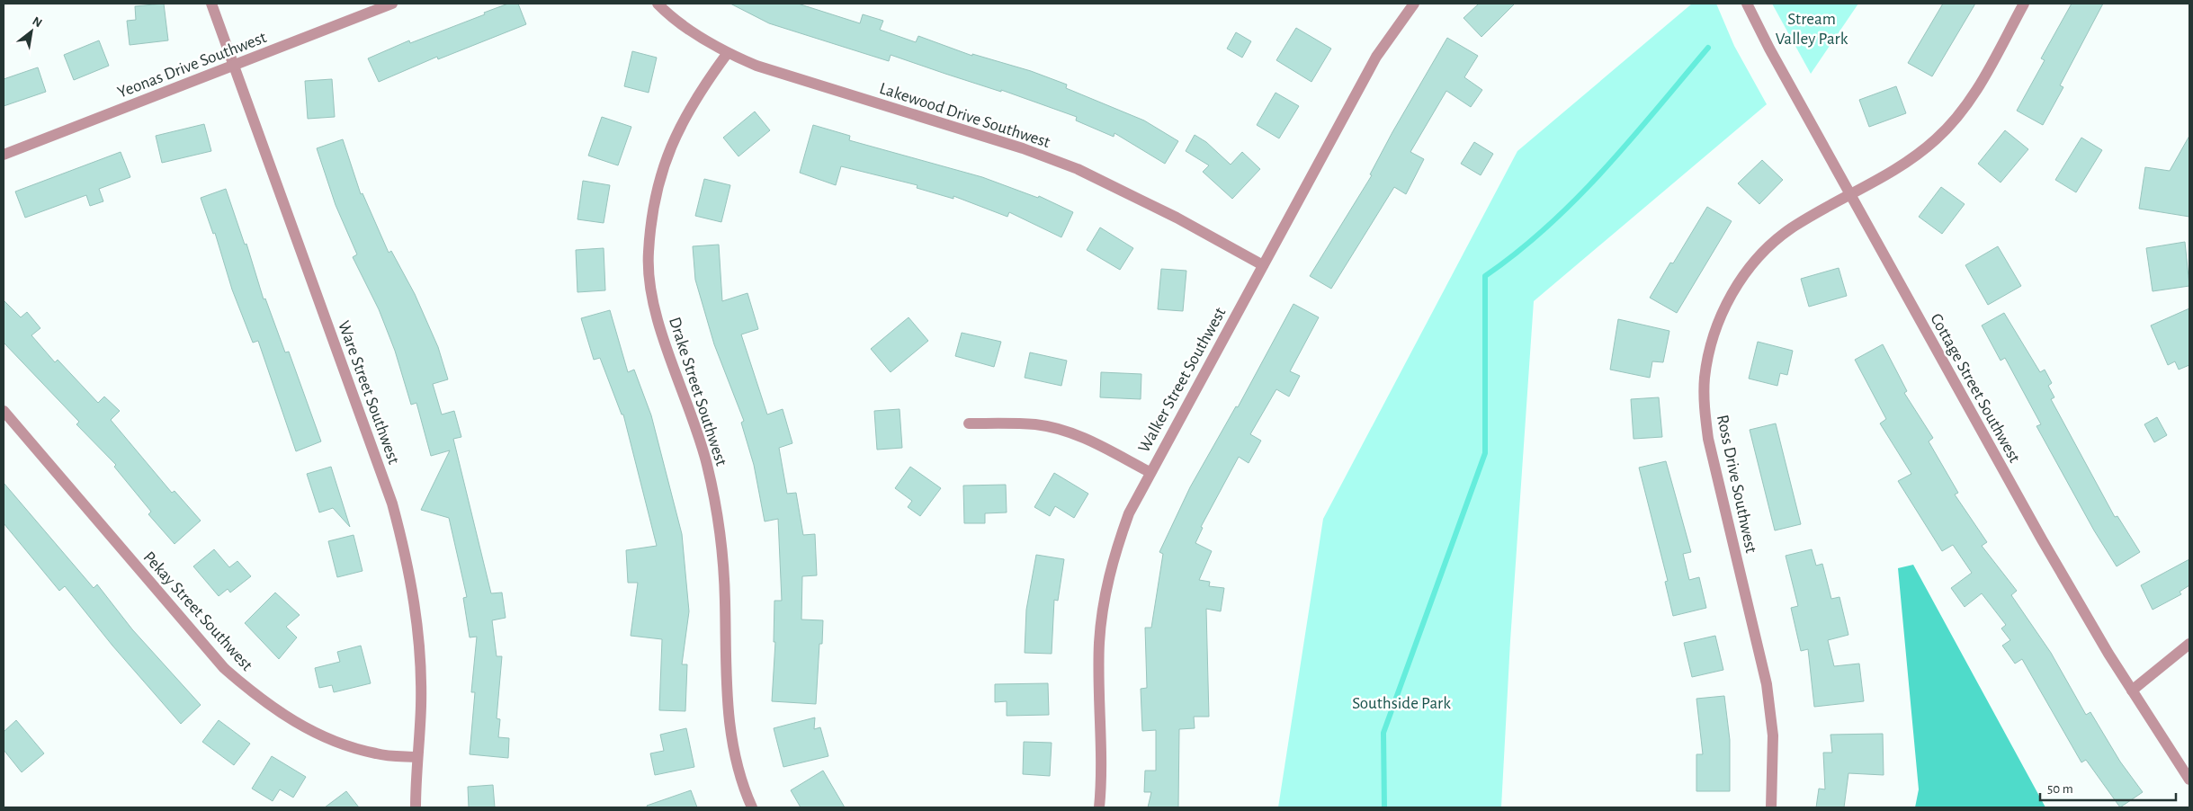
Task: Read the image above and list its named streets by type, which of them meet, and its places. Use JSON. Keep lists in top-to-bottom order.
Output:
{
  "streets": {
    "street": [
      "Yeonas Drive Southwest",
      "Lakewood Drive Southwest",
      "Walker Street Southwest",
      "Cottage Street Southwest",
      "Drake Street Southwest",
      "Ware Street Southwest",
      "Ross Drive Southwest",
      "Pekay Street Southwest"
    ]
  },
  "crossings": [
    ["Yeonas Drive Southwest", "Ware Street Southwest"],
    ["Lakewood Drive Southwest", "Walker Street Southwest"],
    ["Lakewood Drive Southwest", "Drake Street Southwest"],
    ["Cottage Street Southwest", "Ross Drive Southwest"],
    ["Ware Street Southwest", "Pekay Street Southwest"]
  ],
  "parks": ["Stream Valley Park", "Southside Park"],
  "scale_bar": "50 m",
  "north": "top right"
}
